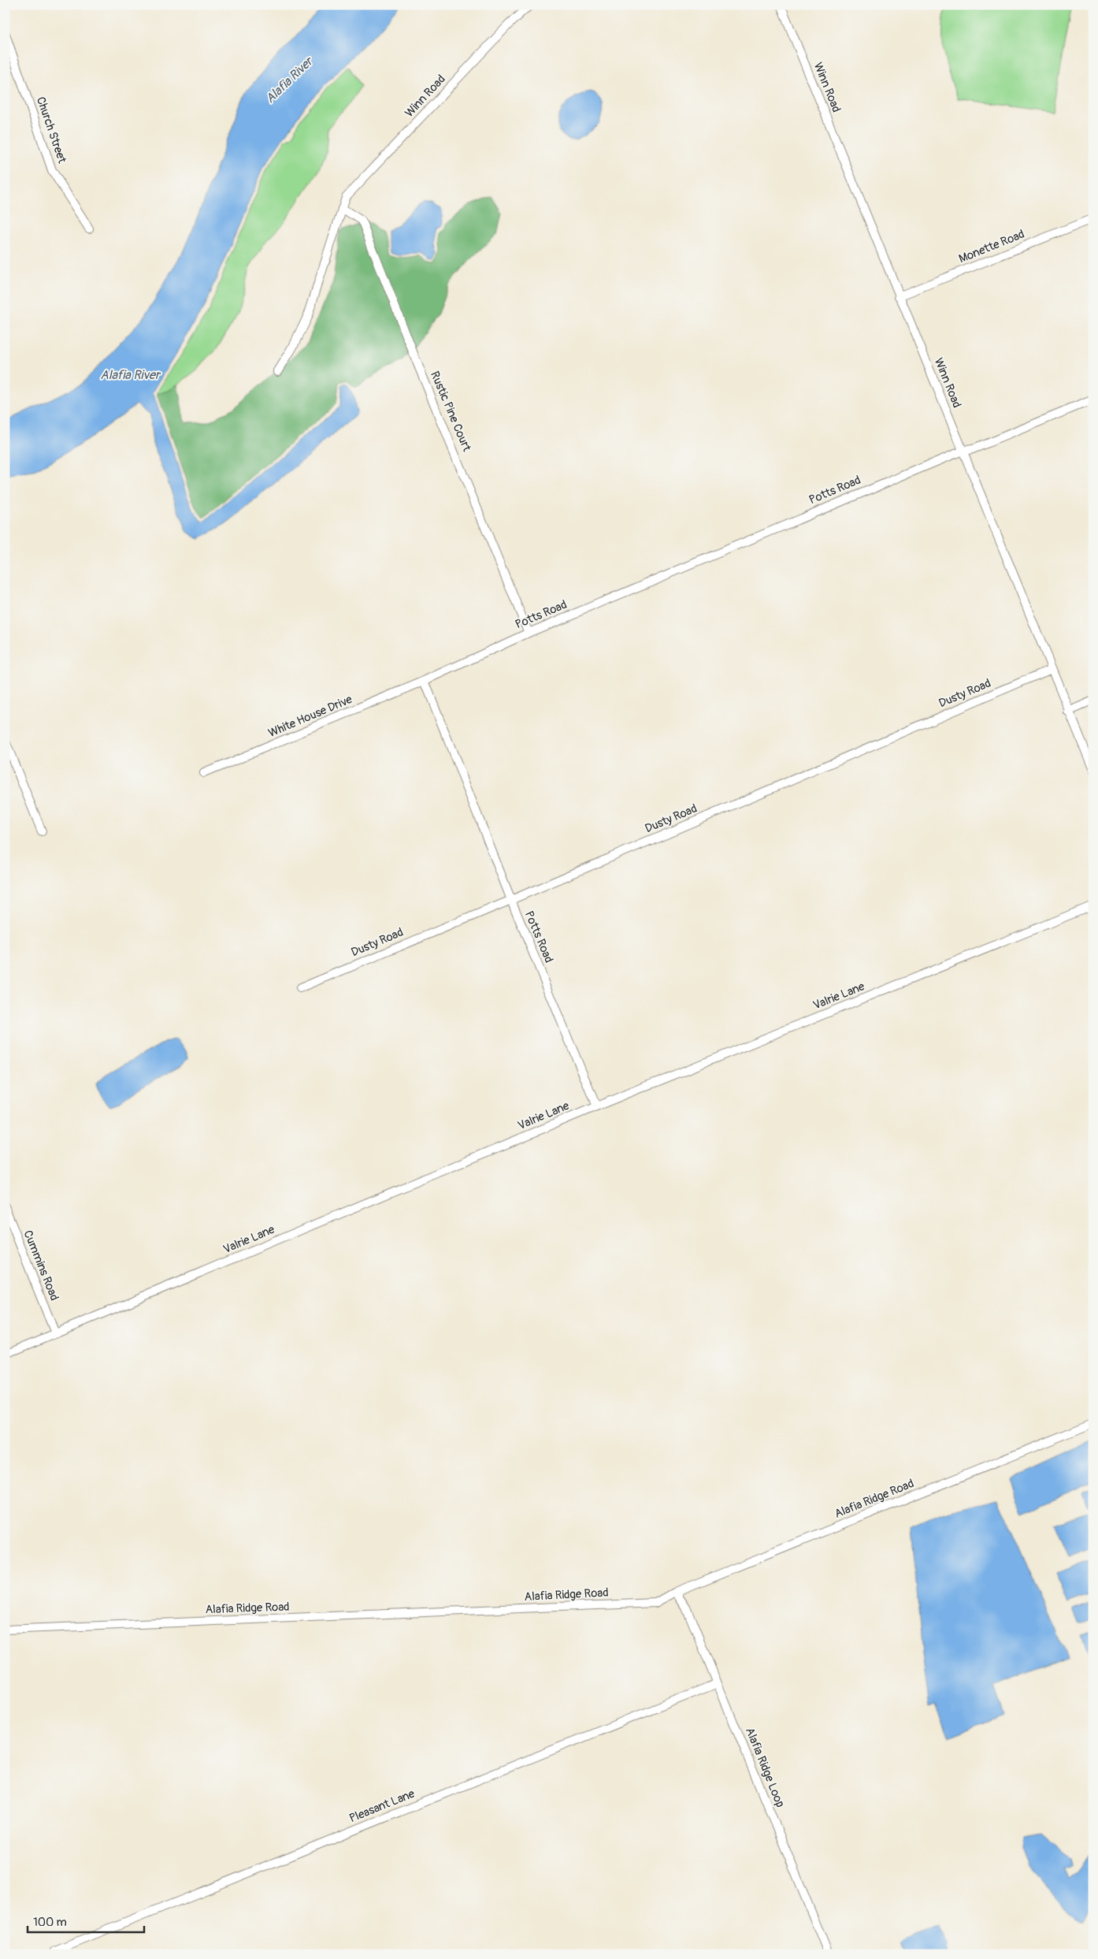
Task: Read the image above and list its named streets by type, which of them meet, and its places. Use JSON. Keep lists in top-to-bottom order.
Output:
{
  "streets": {
    "street": [
      "Winn Road",
      "Church Street",
      "Monette Road",
      "Rustic Pine Court",
      "Potts Road",
      "Dusty Road",
      "White House Drive",
      "Valrie Lane",
      "Cummins Road",
      "Alafia Ridge Road",
      "Alafia Ridge Loop",
      "Pleasant Lane"
    ]
  },
  "crossings": [
    ["Winn Road", "Monette Road"],
    ["Winn Road", "Rustic Pine Court"],
    ["Winn Road", "Potts Road"],
    ["Winn Road", "Dusty Road"],
    ["Rustic Pine Court", "Potts Road"],
    ["Potts Road", "Dusty Road"],
    ["Potts Road", "White House Drive"],
    ["Potts Road", "Valrie Lane"],
    ["Valrie Lane", "Cummins Road"],
    ["Alafia Ridge Road", "Alafia Ridge Loop"],
    ["Alafia Ridge Loop", "Pleasant Lane"]
  ],
  "water": ["Alafia River"],
  "scale_bar": "100 m"
}
